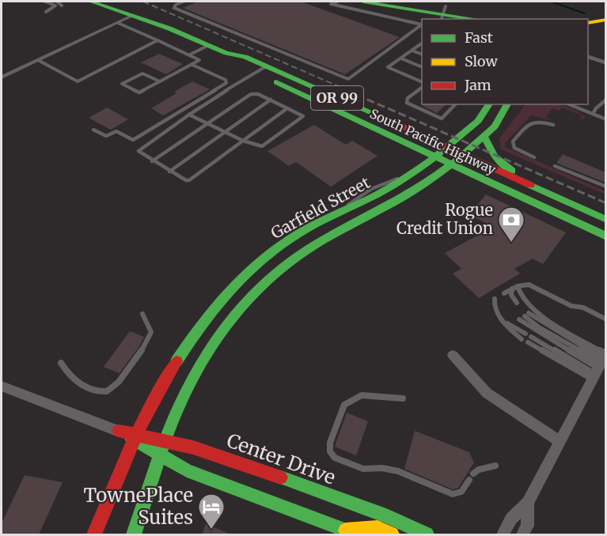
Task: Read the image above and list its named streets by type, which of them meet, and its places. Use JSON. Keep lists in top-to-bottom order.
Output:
{
  "streets": {
    "main road": [
      "OR 99",
      "South Pacific Highway",
      "Garfield Street",
      "Center Drive"
    ]
  },
  "crossings": [
    ["South Pacific Highway", "Garfield Street"],
    ["Garfield Street", "Center Drive"]
  ],
  "places": {
    "bank": ["Rogue Credit Union"],
    "hotel": ["TownePlace Suites"]
  },
  "legend": ["Fast", "Slow", "Jam"]
}
